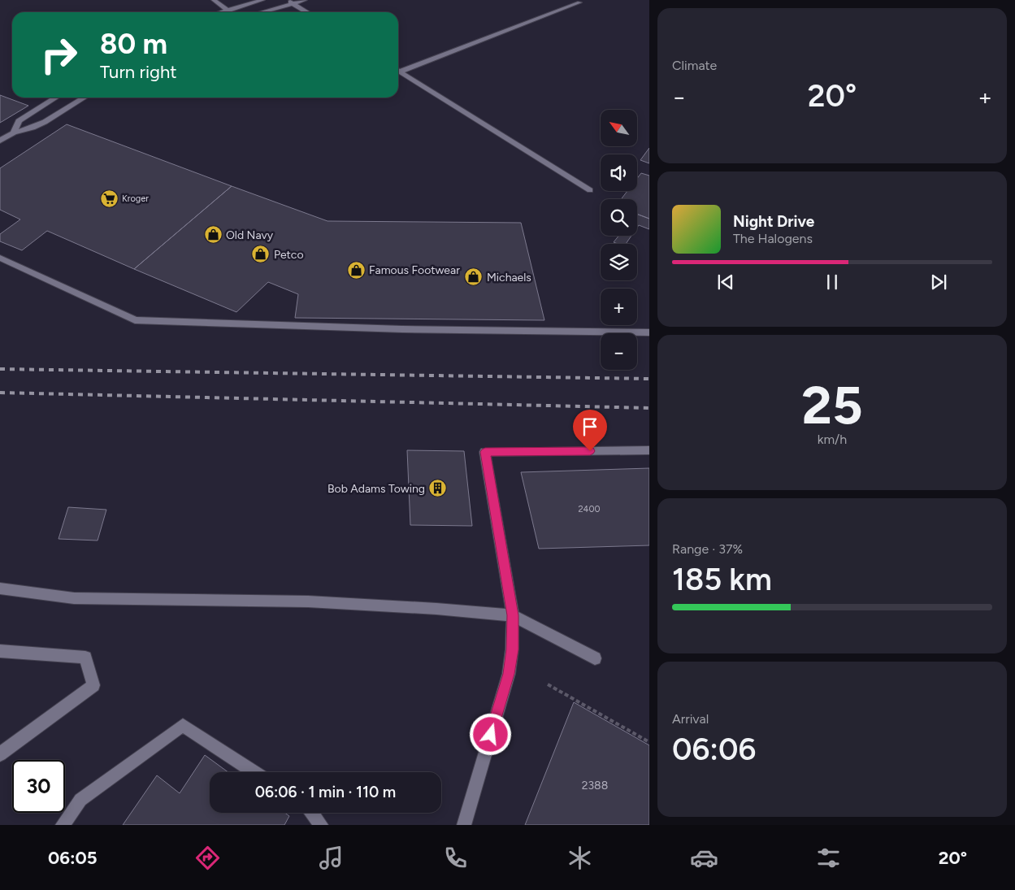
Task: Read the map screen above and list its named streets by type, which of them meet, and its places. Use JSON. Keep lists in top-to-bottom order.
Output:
{
  "places": {
    "supermarket": ["Kroger"],
    "shop": [
      "Old Navy",
      "Petco",
      "Famous Footwear",
      "Michaels"
    ],
    "building": ["Bob Adams Towing"]
  },
  "house_numbers": ["2400", "2388"],
  "north": "top left",
  "page": {
    "tile": [
      "Climate",
      ["25", "km/h"],
      ["Range · 37%", "185 km"],
      ["Arrival", "06:06"]
    ],
    "turn": ["80 m", "Turn right"],
    "heat": ["−", "20°", "+"],
    "map_buttons": ["+", "−"],
    "song": ["Night Drive", "The Halogens"],
    "limit": "30",
    "trip": "06:06 · 1 min · 110 m",
    "tabs": ["06:05", "20°"]
  }
}
